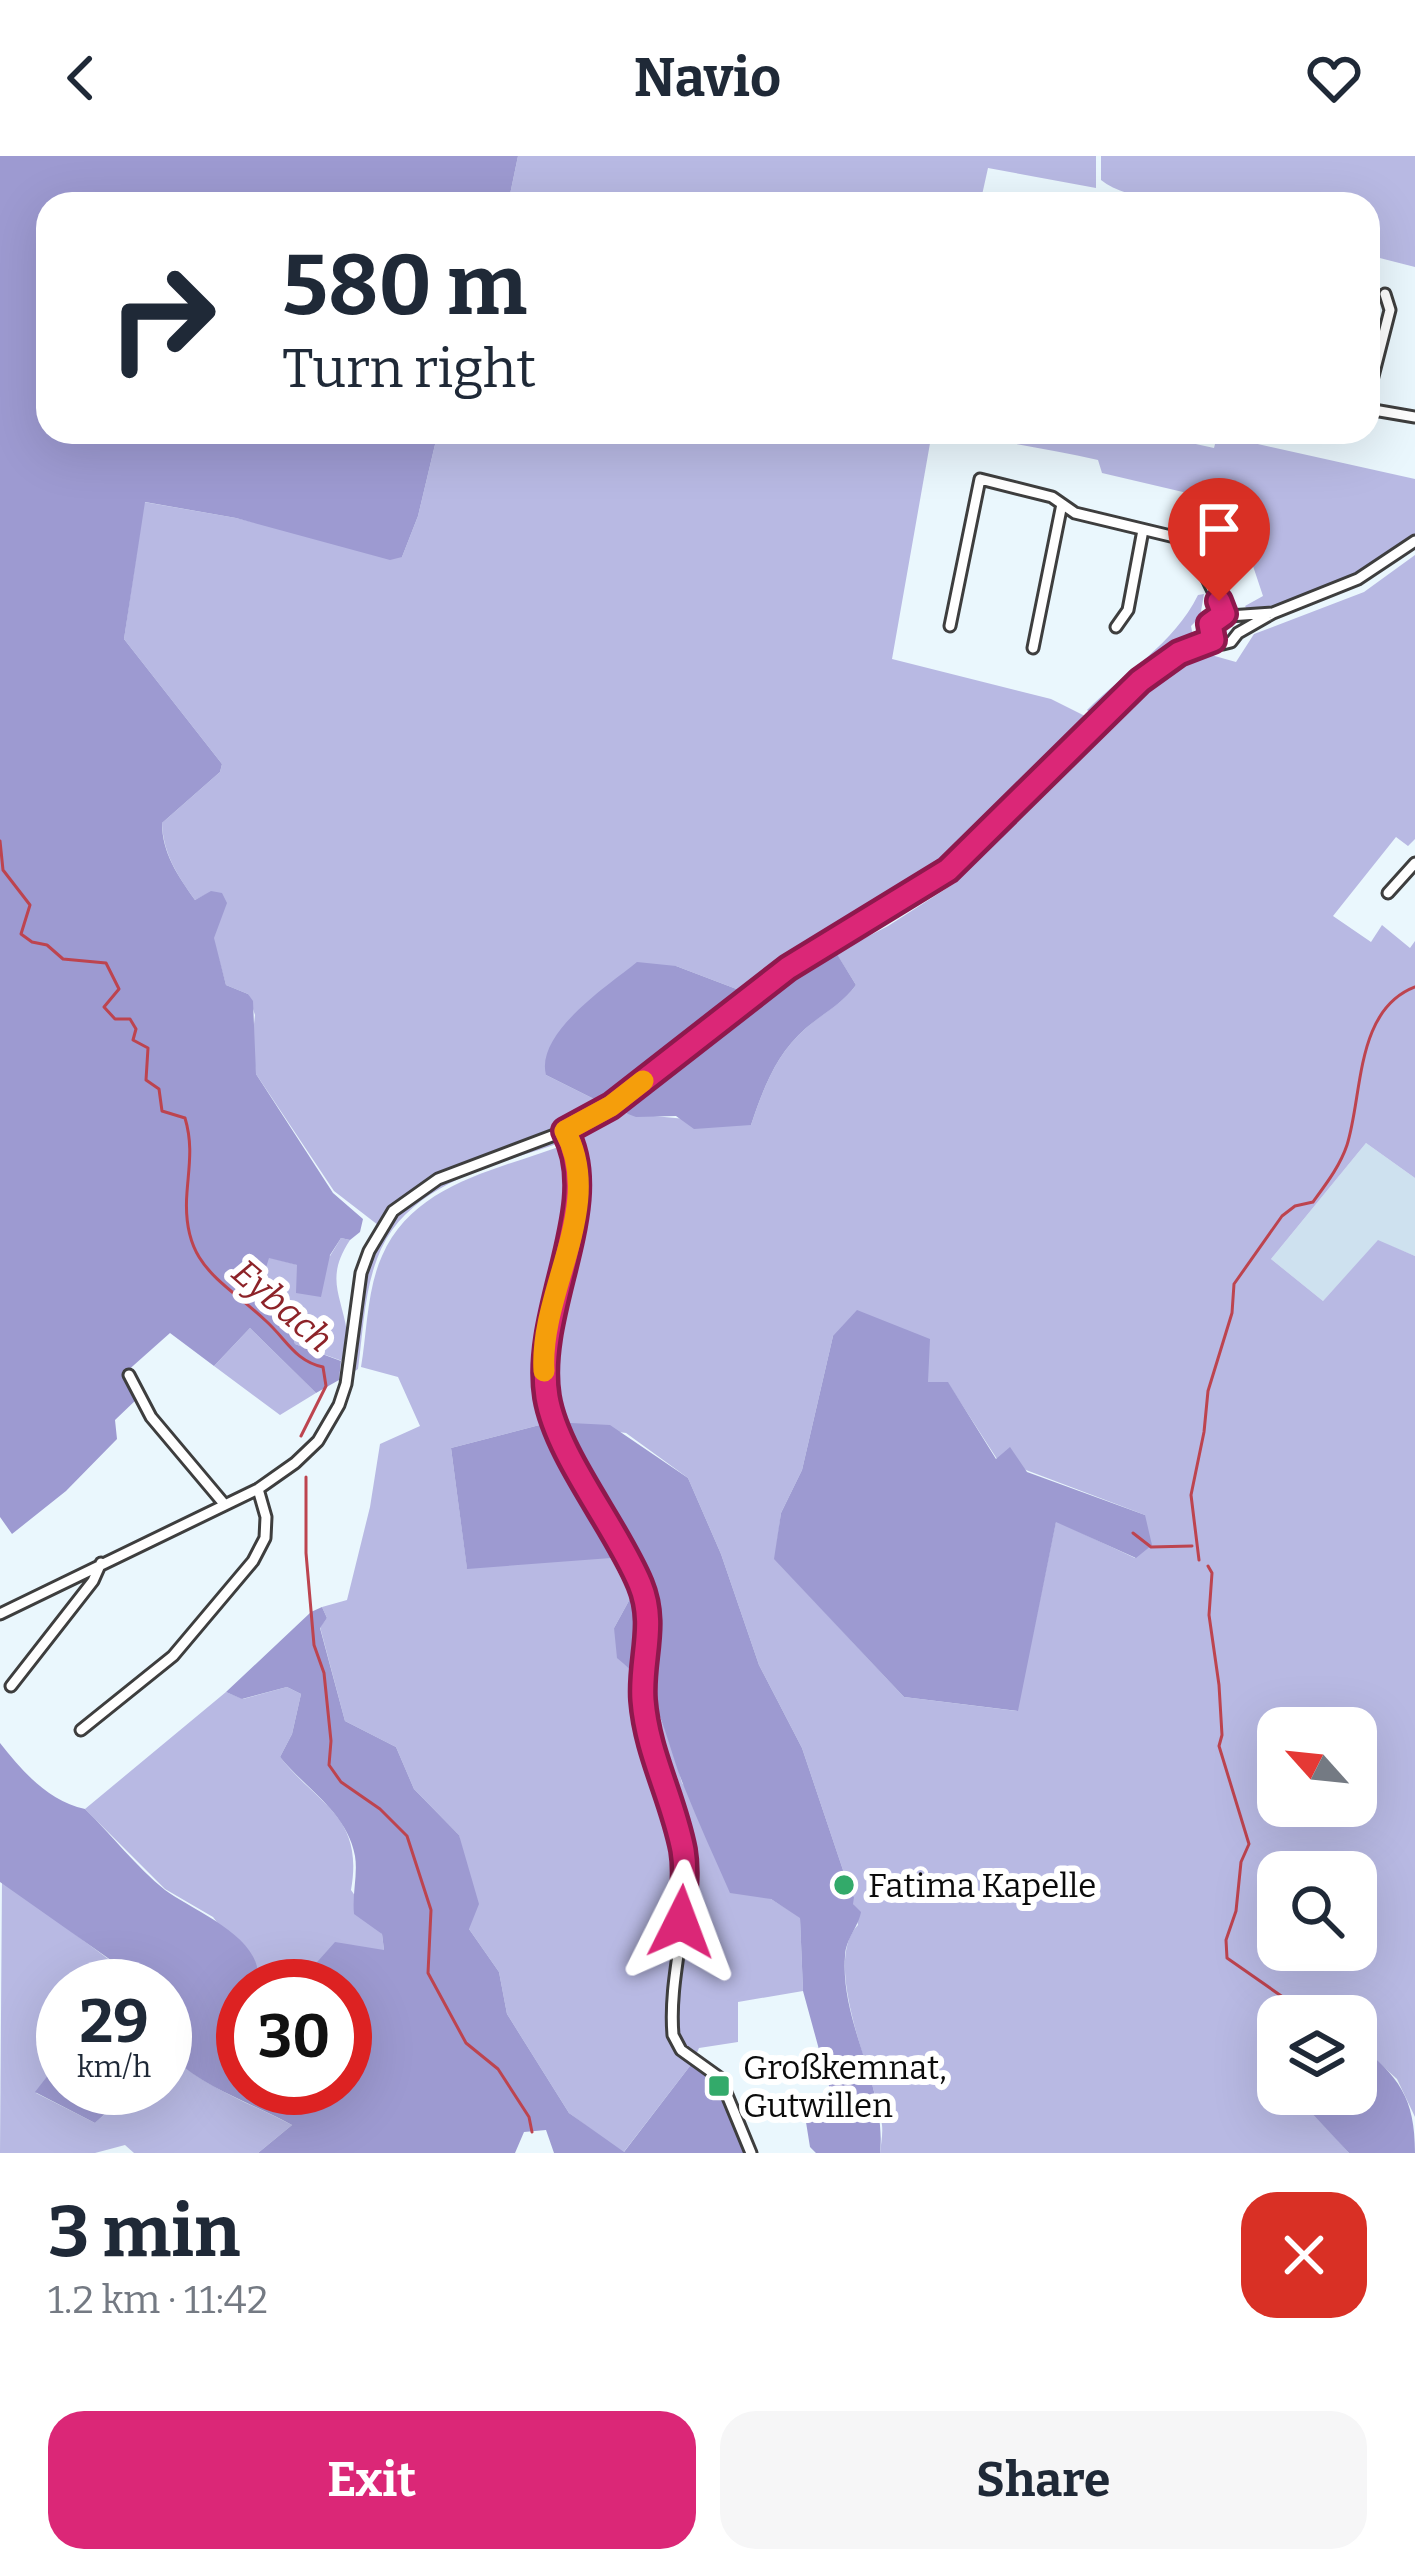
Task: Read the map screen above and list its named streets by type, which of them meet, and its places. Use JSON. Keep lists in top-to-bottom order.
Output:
{
  "water": ["Eybach"],
  "places": {
    "other": ["Fatima Kapelle"],
    "transit": ["Großkemnat, Gutwillen"]
  },
  "north": "top left",
  "page": {
    "header": "Navio",
    "turn": ["580 m", "Turn right"],
    "speed": "29 km/h",
    "limit": "30",
    "heading": ["3 min", "1.2 km · 11:42"],
    "buttons": ["Exit", "Share"]
  }
}
